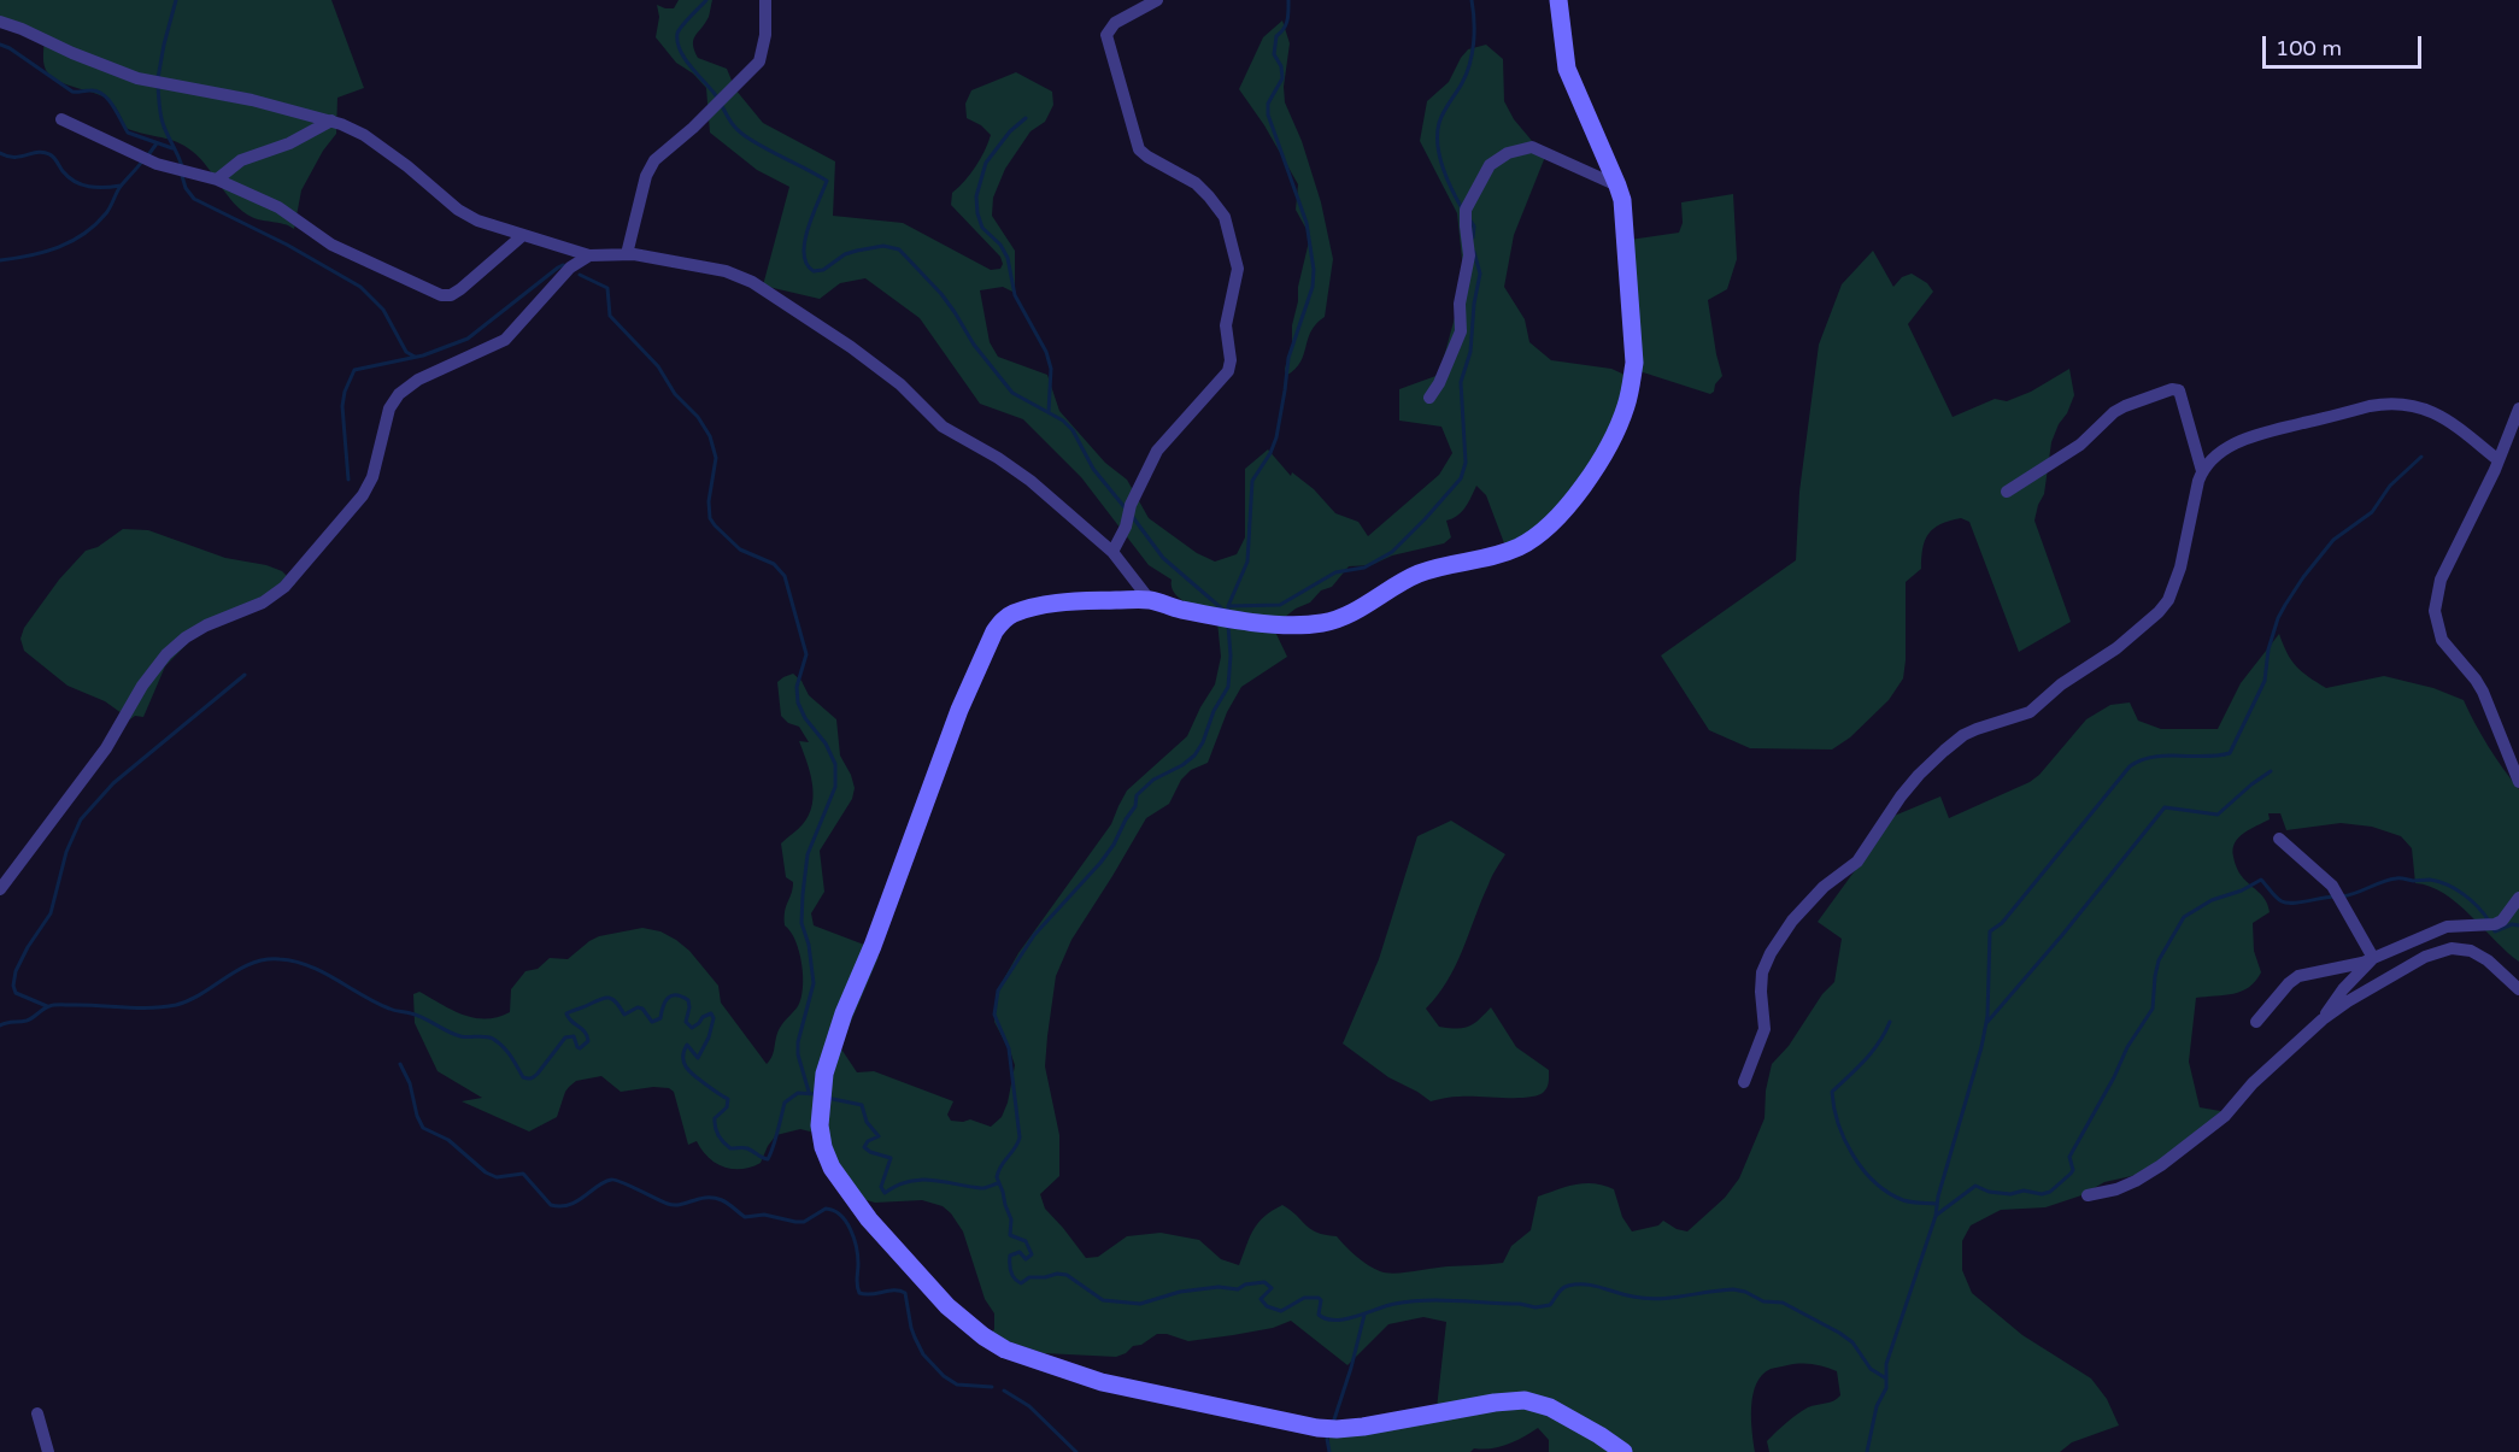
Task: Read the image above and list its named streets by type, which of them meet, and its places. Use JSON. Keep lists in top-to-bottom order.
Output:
{
  "scale_bar": "100 m"
}
